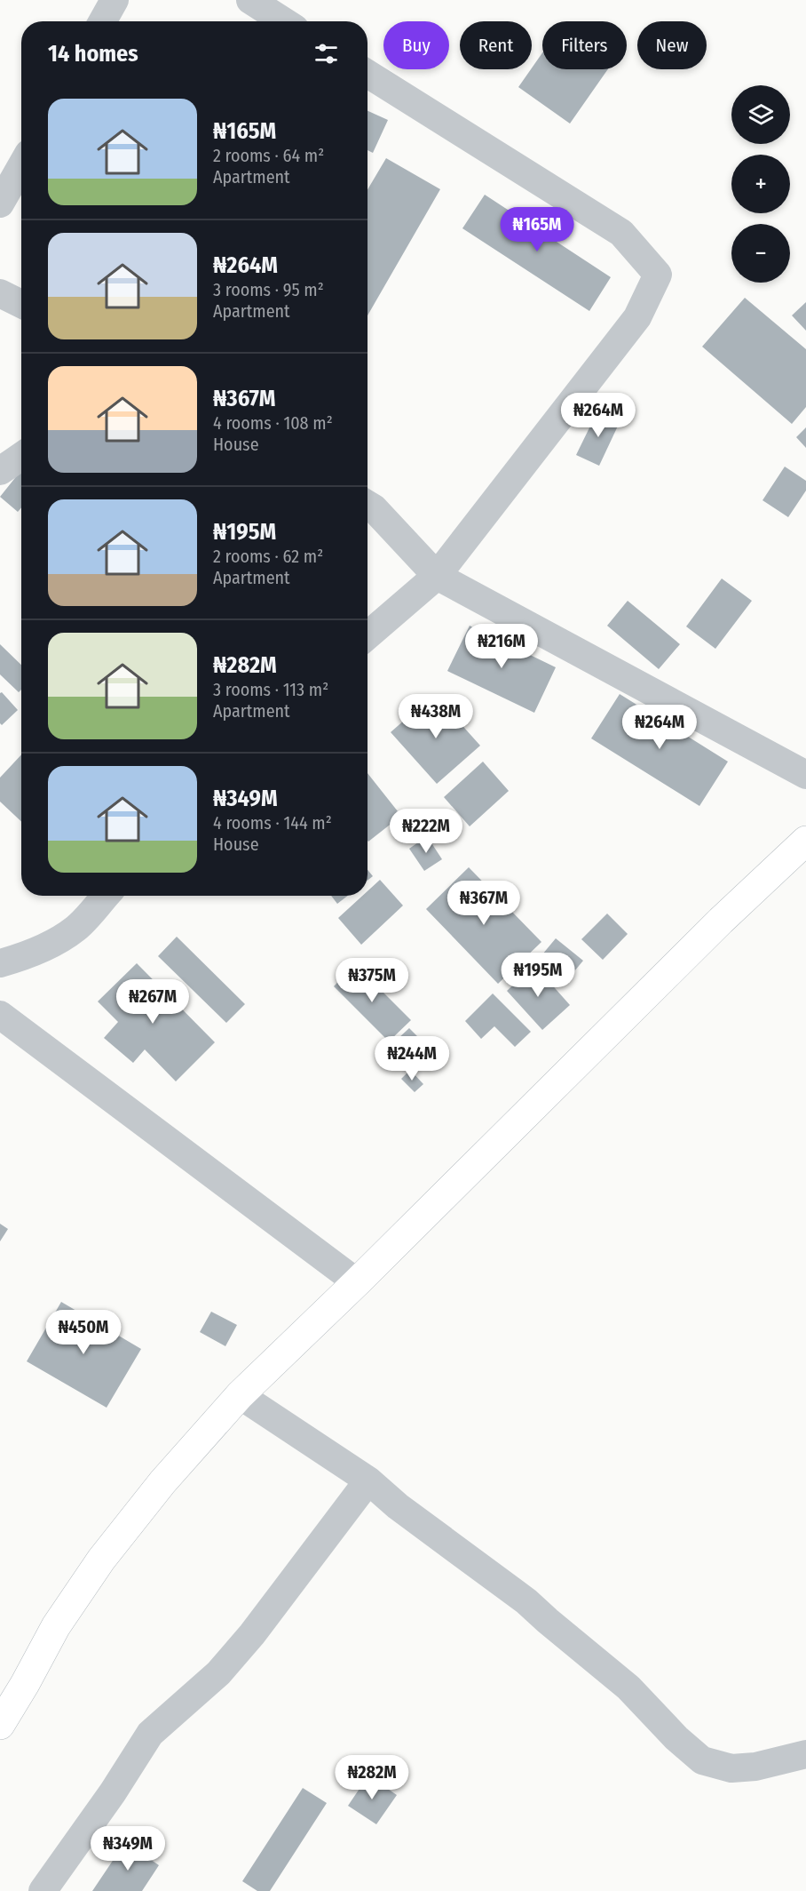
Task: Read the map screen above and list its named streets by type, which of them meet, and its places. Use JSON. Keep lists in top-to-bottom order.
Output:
{
  "page": {
    "chip": [
      "Buy",
      "Rent",
      "Filters",
      "New"
    ],
    "heading": "14 homes",
    "map_buttons": ["+", "−"],
    "list": [
      {
        "name": "₦165M",
        "note": "2 rooms · 64 m² · Apartment"
      },
      {
        "name": "₦264M",
        "note": "3 rooms · 95 m² · Apartment"
      },
      {
        "name": "₦367M",
        "note": "4 rooms · 108 m² · House"
      },
      {
        "name": "₦195M",
        "note": "2 rooms · 62 m² · Apartment"
      },
      {
        "name": "₦282M",
        "note": "3 rooms · 113 m² · Apartment"
      },
      {
        "name": "₦349M",
        "note": "4 rooms · 144 m² · House"
      }
    ],
    "price": [
      "₦165M",
      "₦264M",
      "₦216M",
      "₦438M",
      "₦264M",
      "₦222M",
      "₦367M",
      "₦195M",
      "₦375M",
      "₦267M",
      "₦244M",
      "₦450M",
      "₦282M",
      "₦349M"
    ]
  }
}
